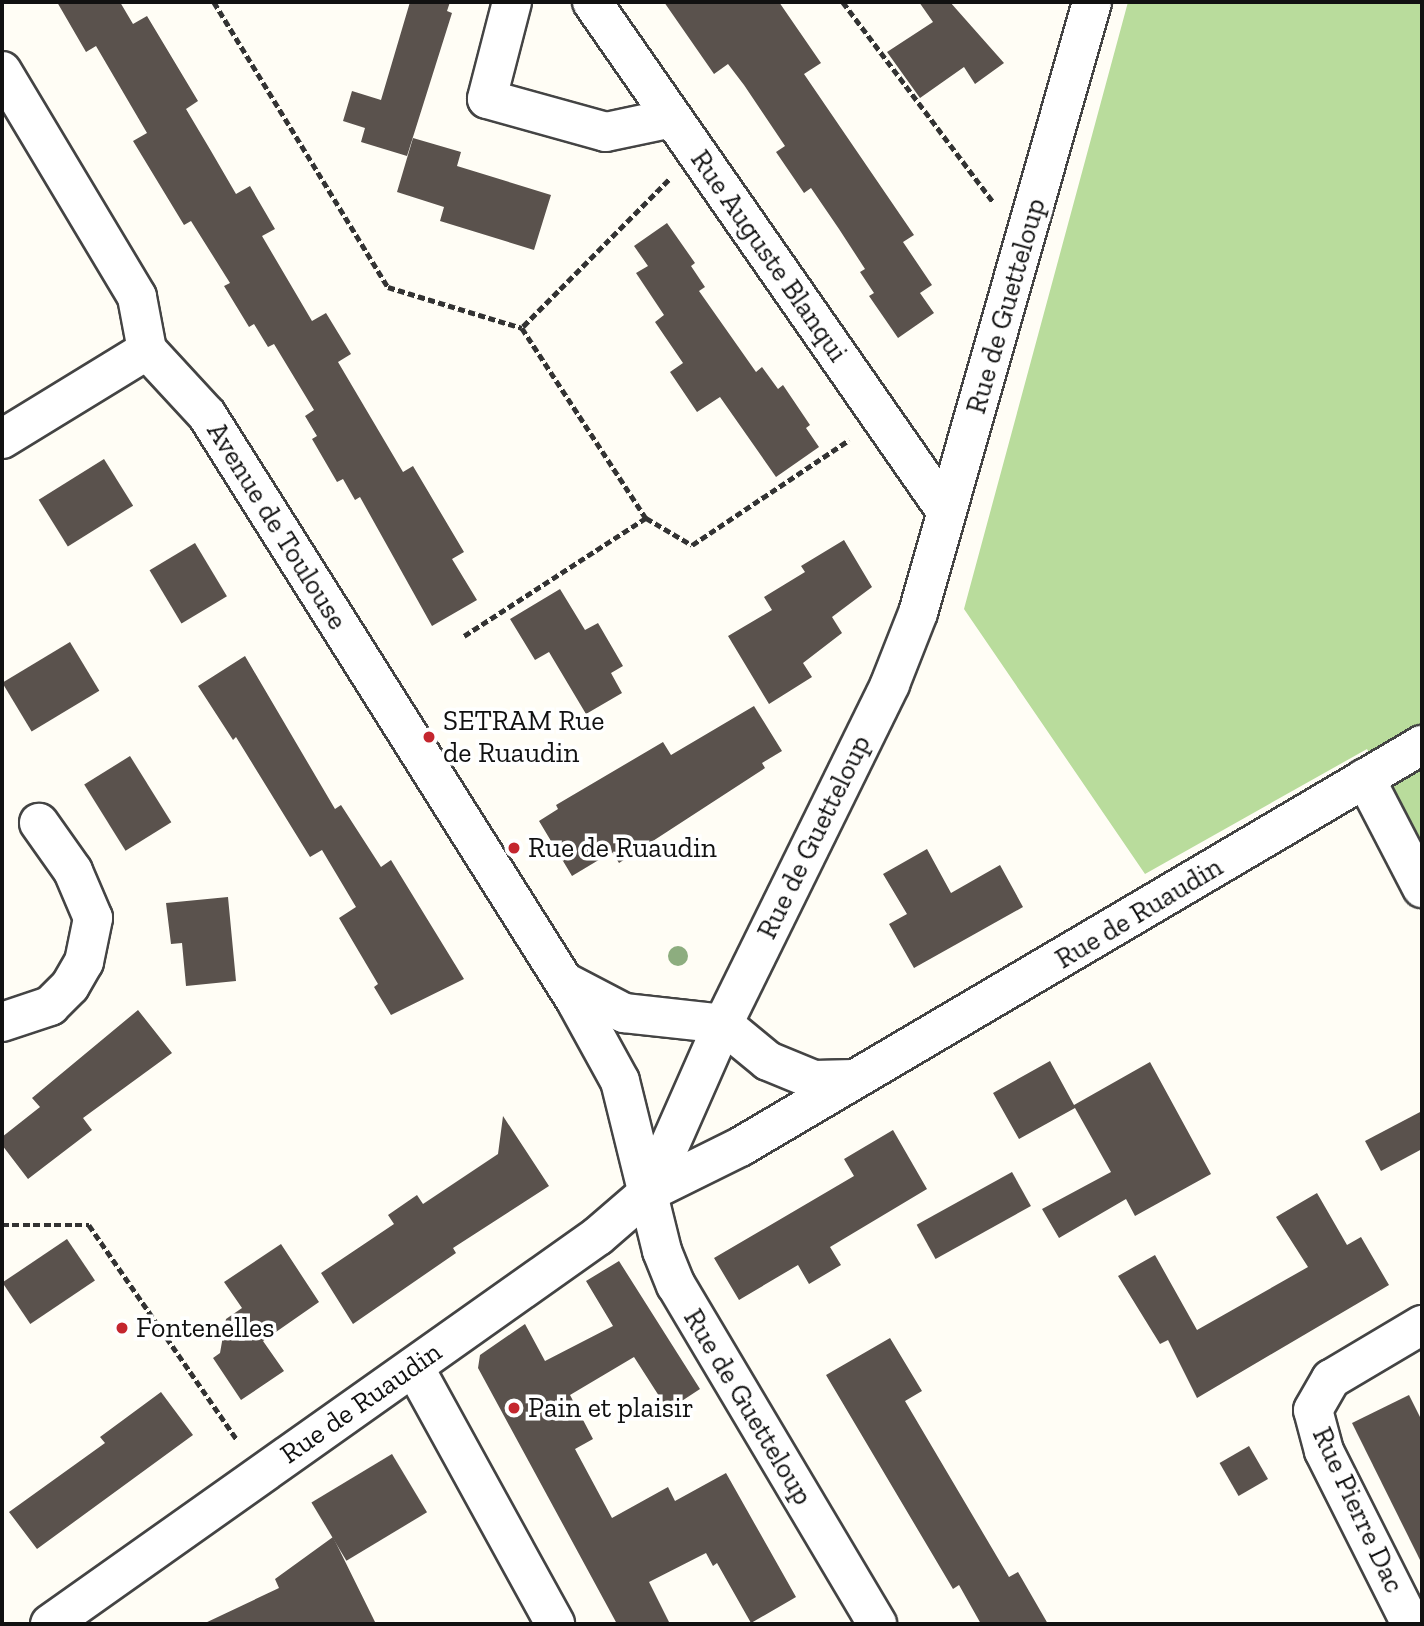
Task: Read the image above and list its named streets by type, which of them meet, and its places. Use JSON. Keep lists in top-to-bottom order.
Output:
{
  "streets": {
    "street": [
      "Rue Auguste Blanqui",
      "Rue de Guetteloup",
      "Avenue de Toulouse",
      "Rue de Ruaudin",
      "Rue Pierre Dac"
    ]
  },
  "crossings": [
    ["Rue Auguste Blanqui", "Rue de Guetteloup"],
    ["Rue de Guetteloup", "Avenue de Toulouse"],
    ["Rue de Guetteloup", "Rue de Ruaudin"],
    ["Avenue de Toulouse", "Rue de Ruaudin"]
  ],
  "places": [
    "SETRAM Rue de Ruaudin",
    "Rue de Ruaudin",
    "Fontenelles",
    "Pain et plaisir"
  ]
}
